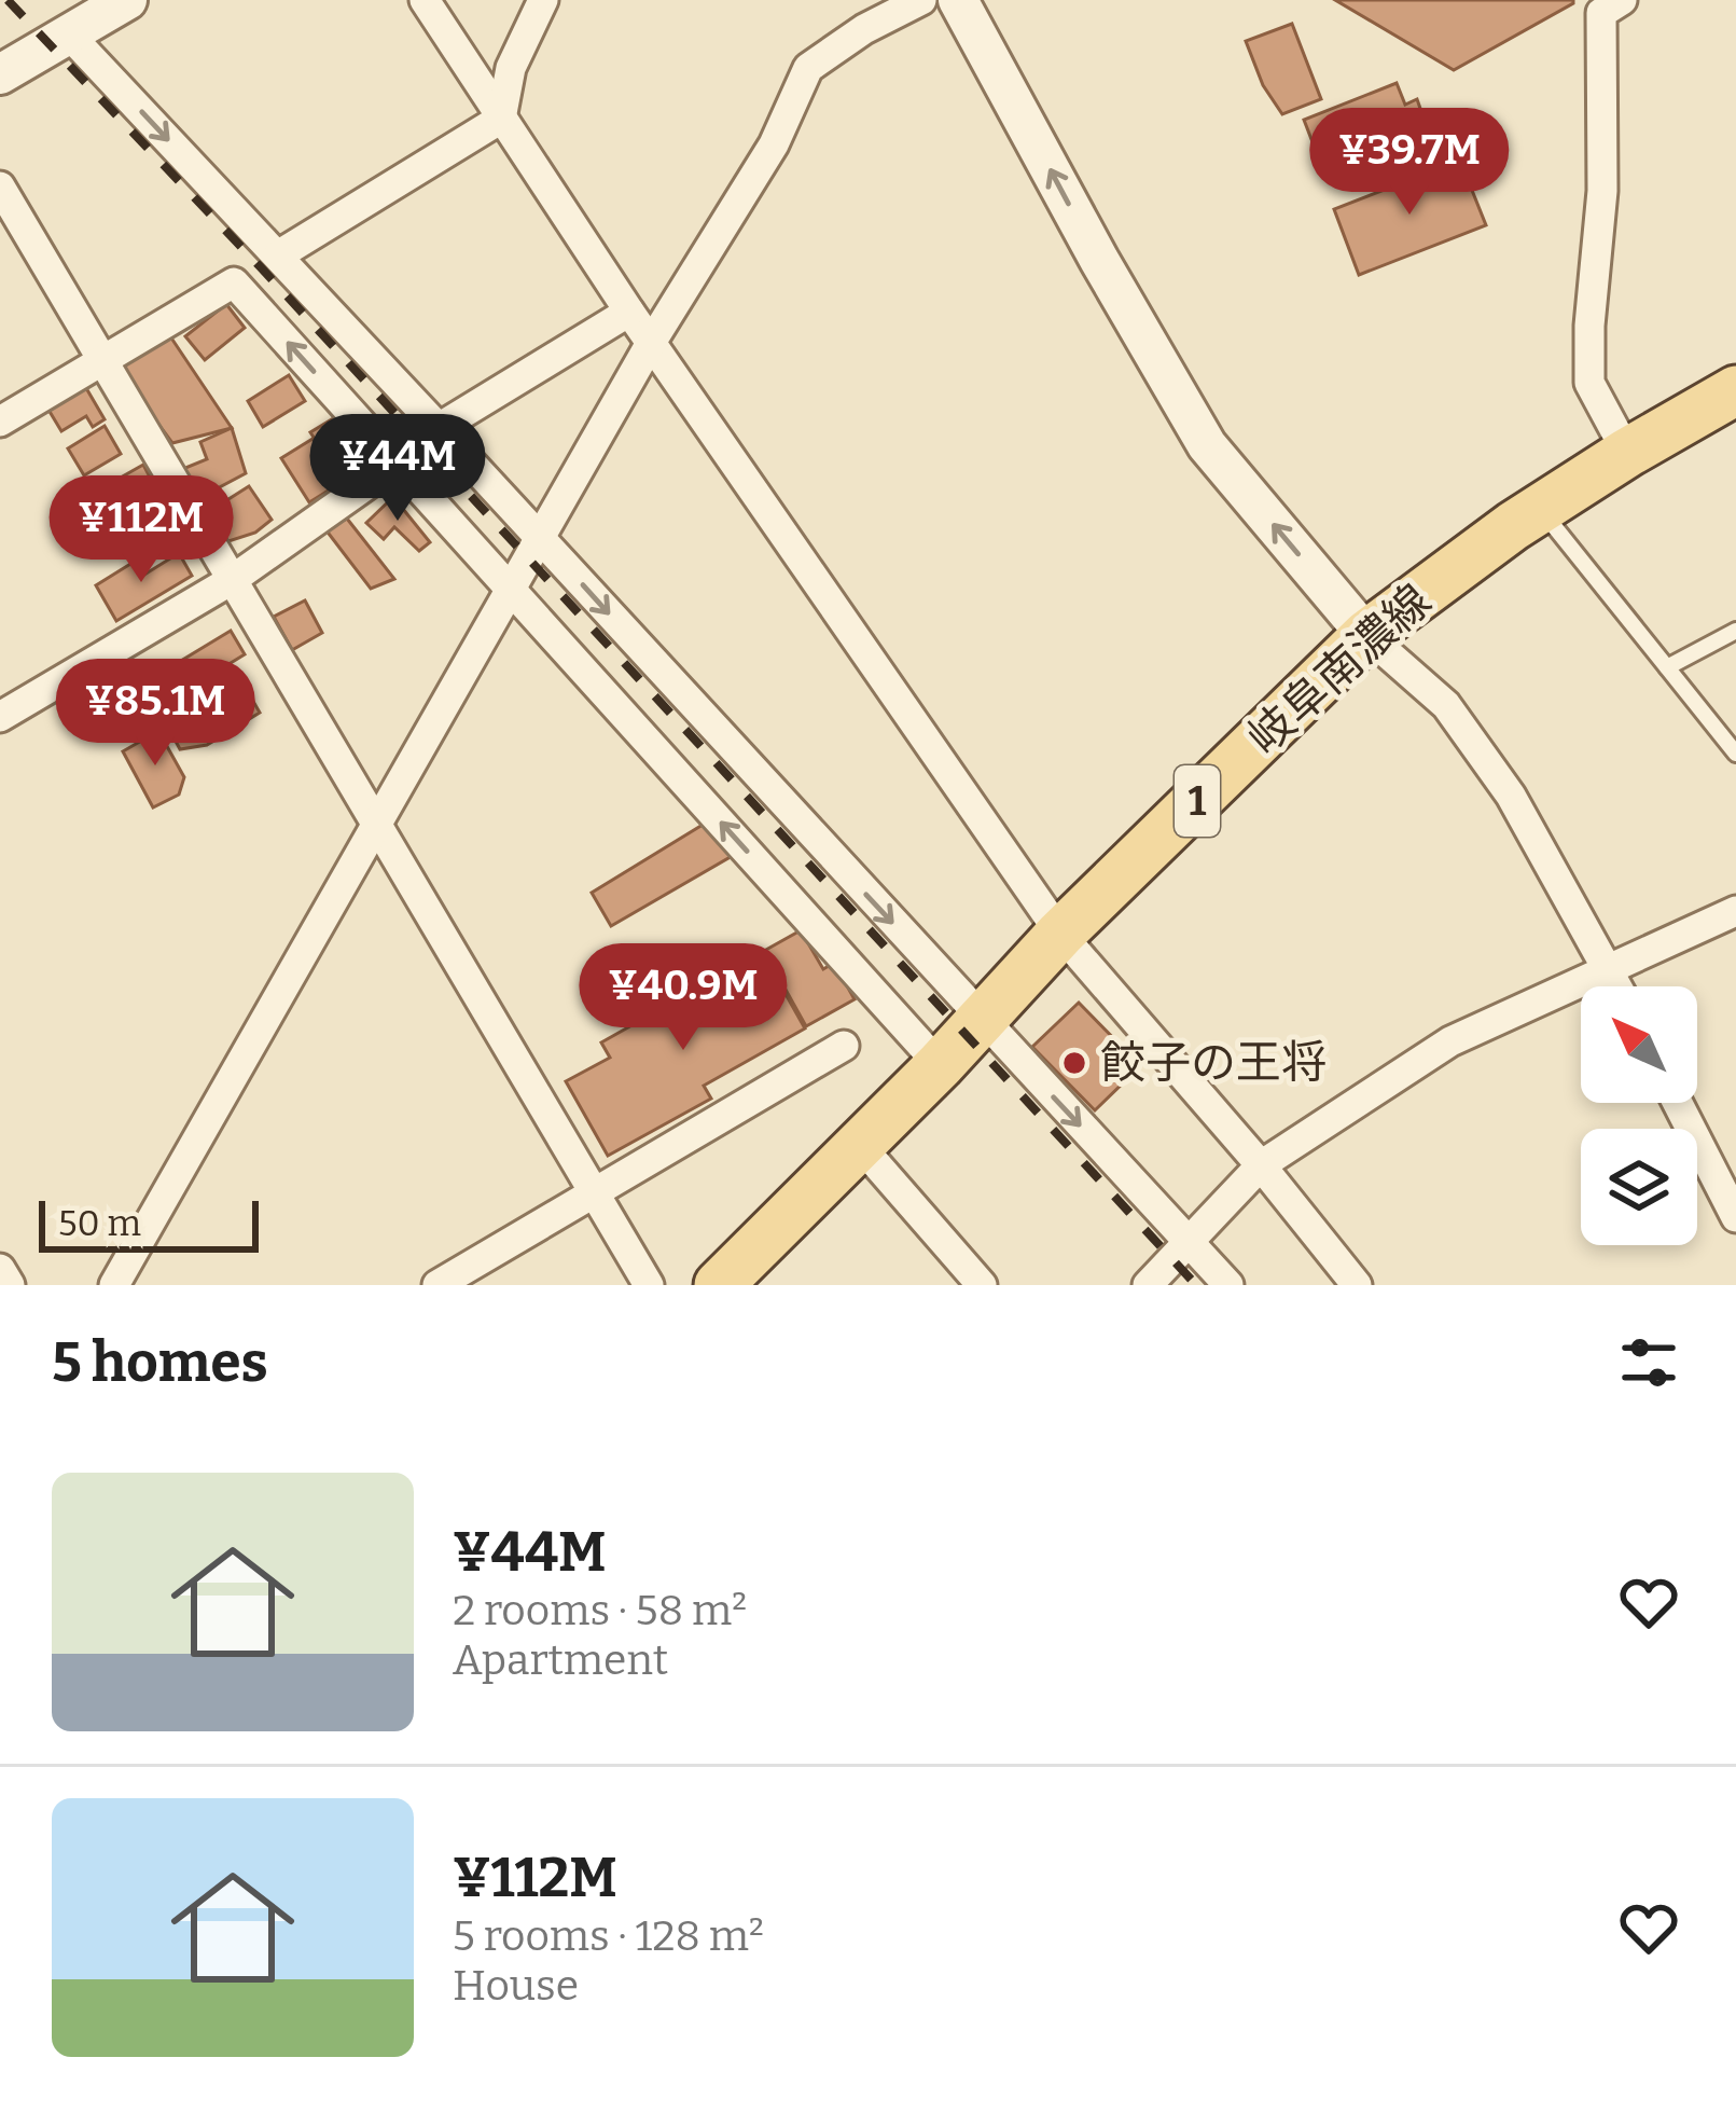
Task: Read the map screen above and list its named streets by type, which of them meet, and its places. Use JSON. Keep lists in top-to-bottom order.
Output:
{
  "streets": {
    "main road": ["岐阜南濃線", "1"]
  },
  "places": ["餃子の王将"],
  "scale_bar": "50 m",
  "north": "top left",
  "page": {
    "price": [
      "¥39.7M",
      "¥44M",
      "¥112M",
      "¥85.1M",
      "¥40.9M"
    ],
    "scale": "50 m",
    "heading": "5 homes",
    "list": [
      {
        "name": "¥44M",
        "note": "2 rooms · 58 m² · Apartment"
      },
      {
        "name": "¥112M",
        "note": "5 rooms · 128 m² · House"
      }
    ]
  }
}
